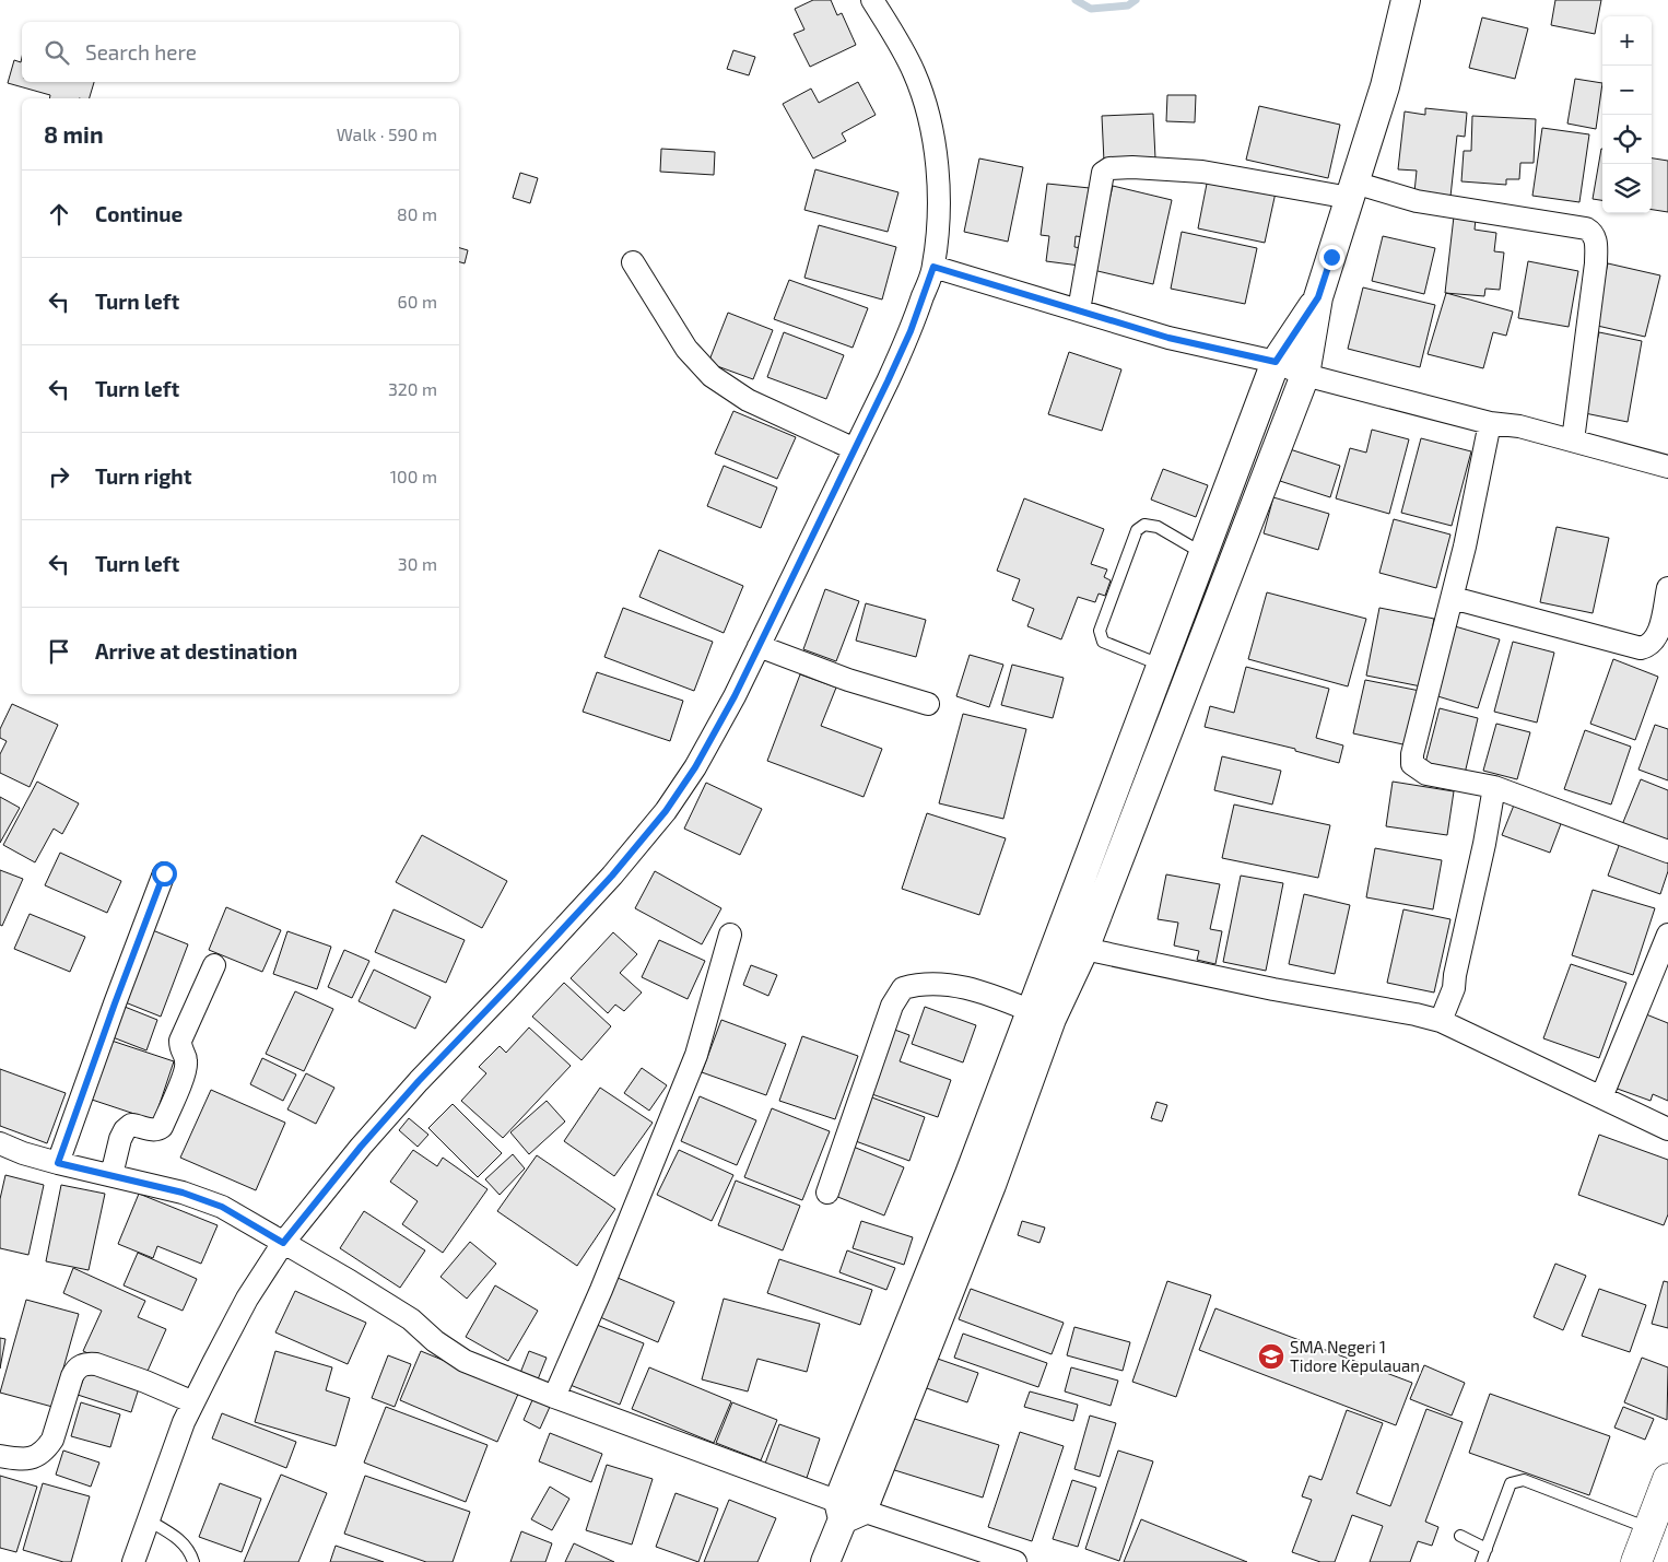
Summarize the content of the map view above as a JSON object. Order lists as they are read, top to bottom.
{
  "places": {
    "school or university": ["SMA Negeri 1 Tidore Kepulauan"]
  },
  "page": {
    "map_buttons": ["+", "−"],
    "search": "Search here",
    "heading": ["8 min", "Walk · 590 m"],
    "list": [
      ["Continue", "80 m"],
      ["Turn left", "60 m"],
      ["Turn left", "320 m"],
      ["Turn right", "100 m"],
      ["Turn left", "30 m"],
      "Arrive at destination"
    ]
  }
}
